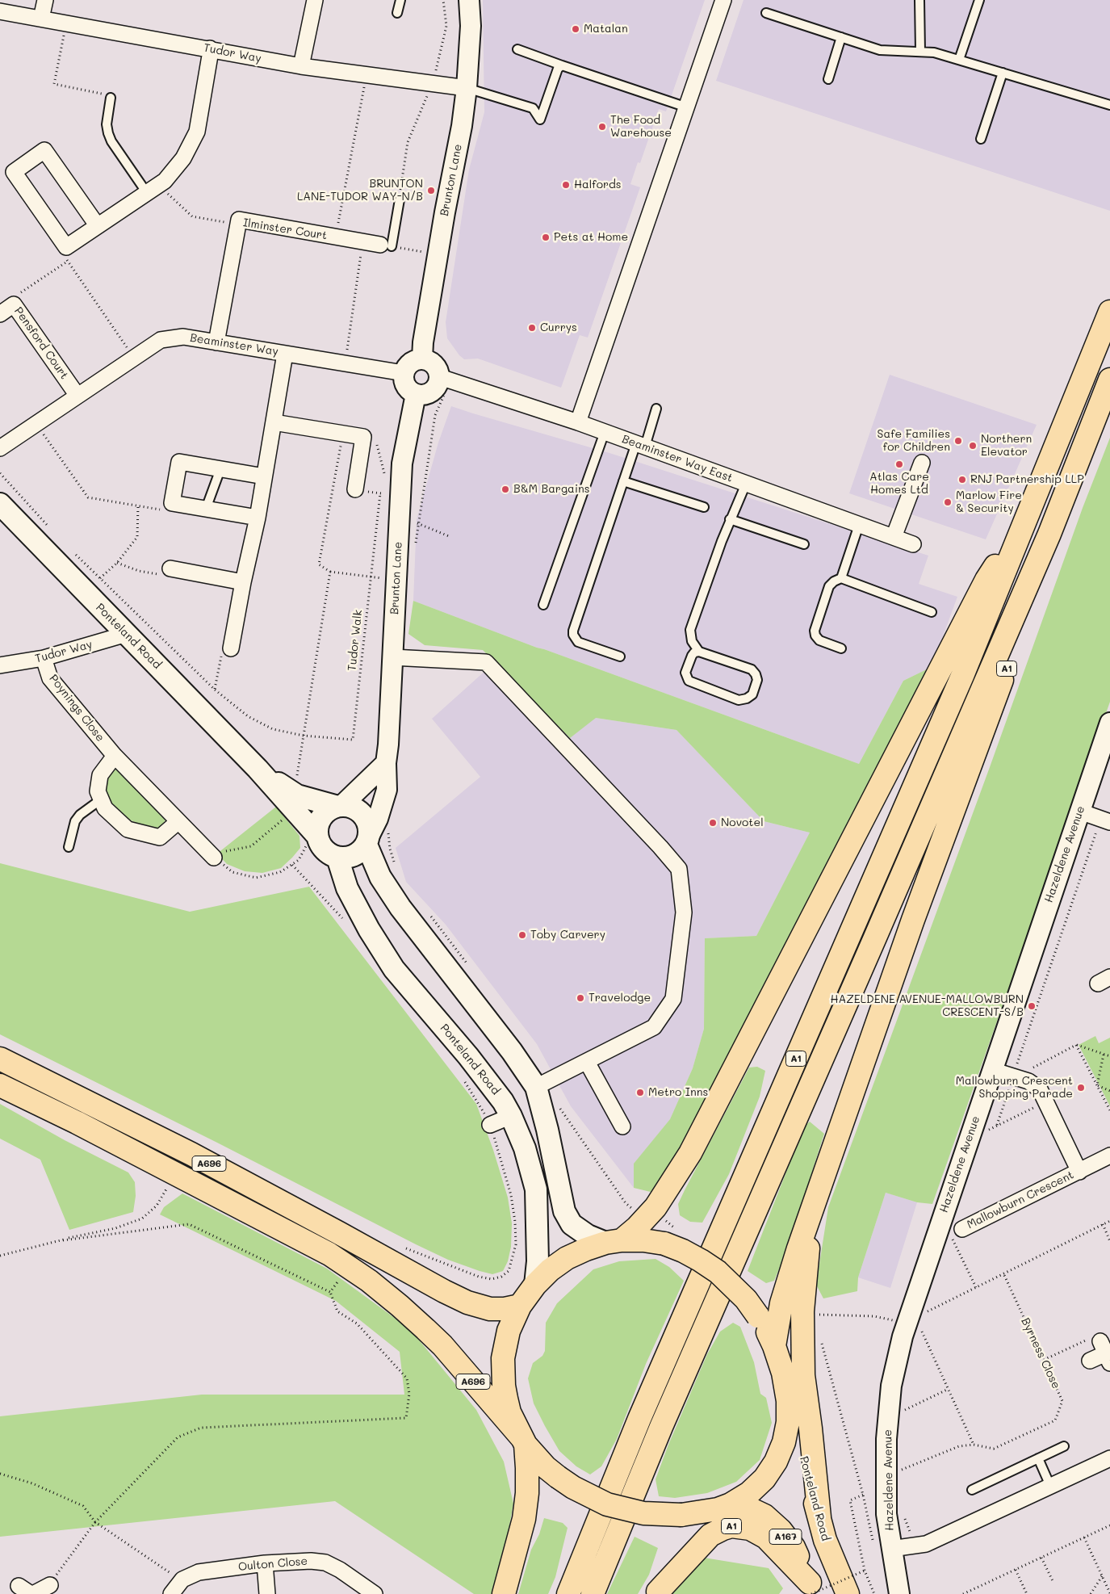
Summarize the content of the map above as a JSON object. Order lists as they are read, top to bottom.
{
  "streets": {
    "highway": [
      "Ponteland Road",
      "A1",
      "A696",
      "A167"
    ],
    "street": [
      "Tudor Way",
      "Brunton Lane",
      "Ilminster Court",
      "Pensford Court",
      "Beaminster Way",
      "Beaminster Way East",
      "Poynings Close",
      "Hazeldene Avenue",
      "Mallowburn Crescent",
      "Oulton Close"
    ],
    "path": ["Tudor Walk", "Byrness Close"]
  },
  "crossings": [
    ["Tudor Way", "Brunton Lane"],
    ["Tudor Way", "Ponteland Road"],
    ["Tudor Way", "Poynings Close"],
    ["Brunton Lane", "Beaminster Way"],
    ["Brunton Lane", "Beaminster Way East"],
    ["Brunton Lane", "Ponteland Road"],
    ["Ilminster Court", "Beaminster Way"],
    ["Pensford Court", "Beaminster Way"],
    ["Beaminster Way", "Beaminster Way East"],
    ["Ponteland Road", "A1"],
    ["A1", "A167"],
    ["Hazeldene Avenue", "Mallowburn Crescent"]
  ],
  "places": [
    "Matalan",
    "The Food Warehouse",
    "Halfords",
    "BRUNTON LANE-TUDOR WAY-N/B",
    "Pets at Home",
    "Currys",
    "Safe Families for Children",
    "Northern Elevator",
    "Atlas Care Homes Ltd",
    "RNJ Partnership LLP",
    "B&M Bargains",
    "Marlow Fire & Security",
    "Novotel",
    "Toby Carvery",
    "Travelodge",
    "HAZELDENE AVENUE-MALLOWBURN CRESCENT-S/B",
    "Mallowburn Crescent Shopping Parade",
    "Metro Inns"
  ]
}
